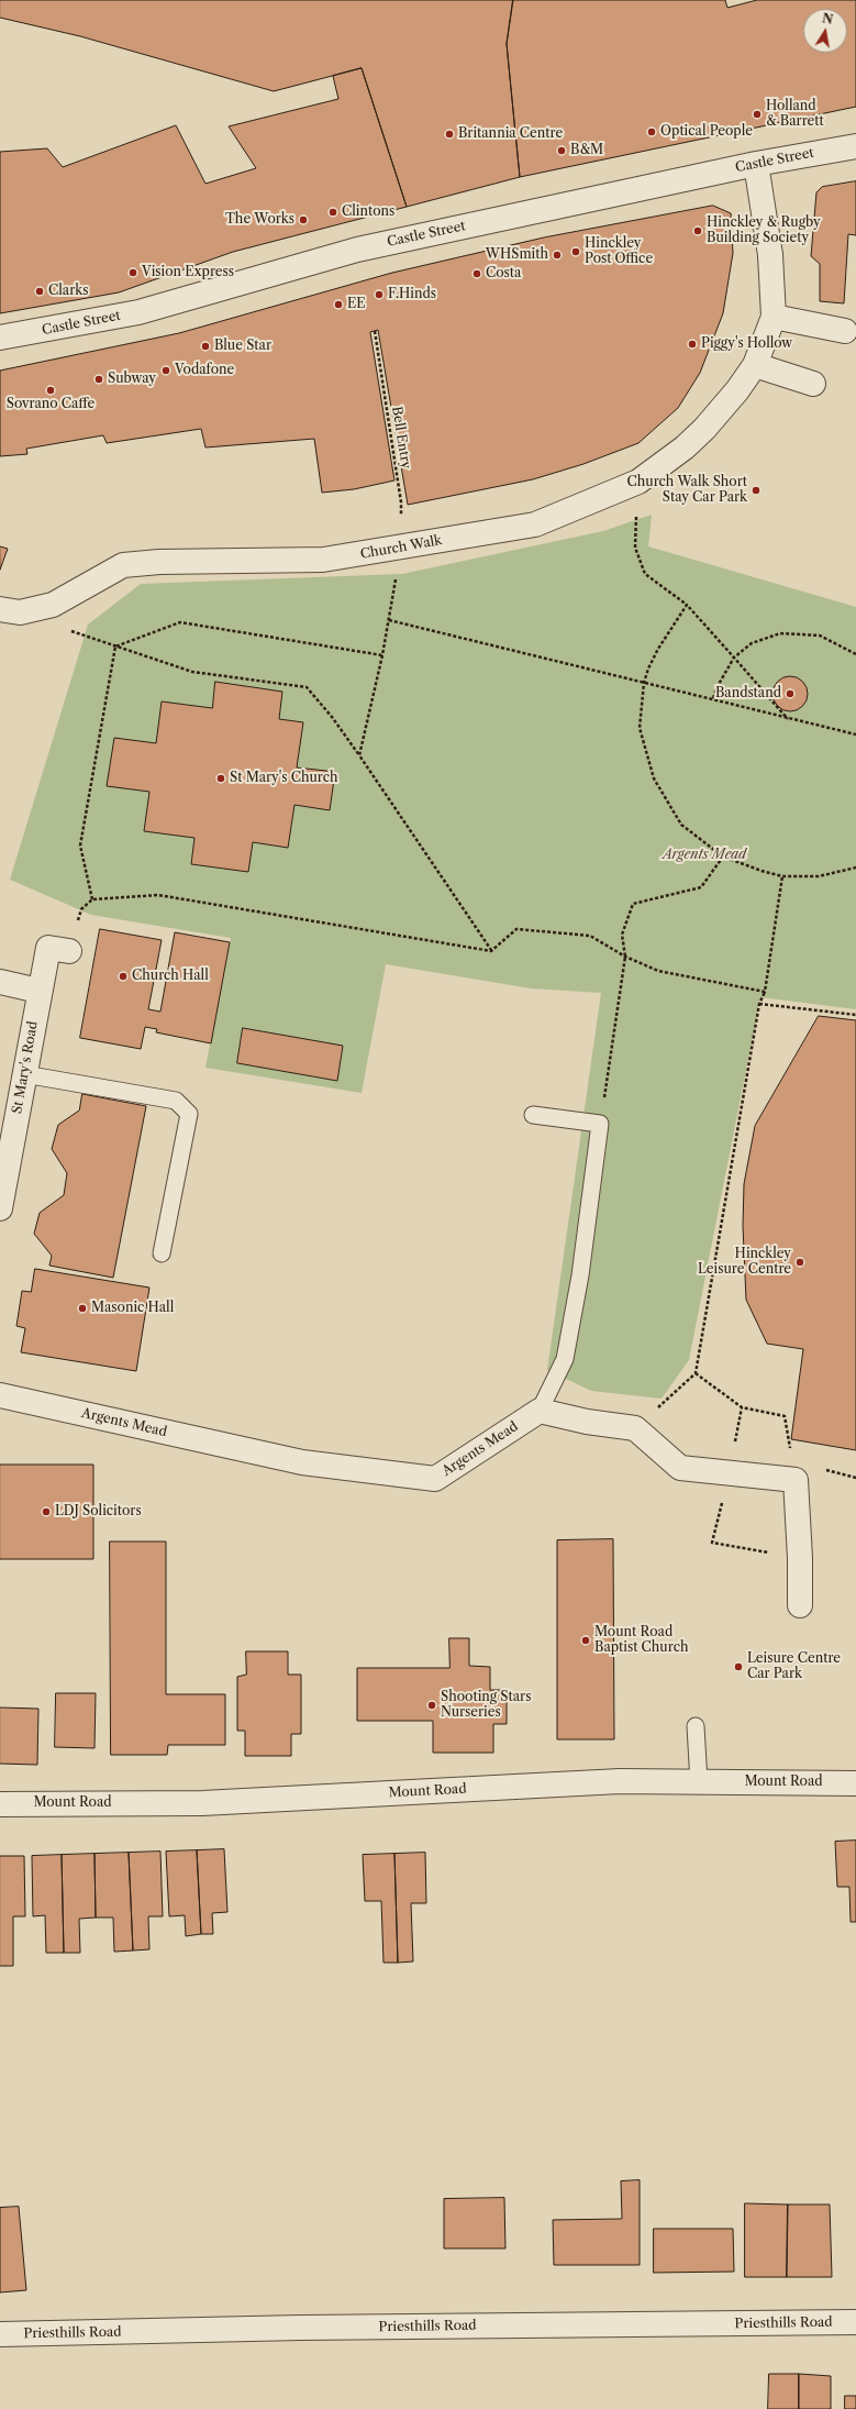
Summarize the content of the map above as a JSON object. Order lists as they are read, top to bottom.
{
  "streets": {
    "street": [
      "Castle Street",
      "Church Walk",
      "St Mary's Road",
      "Argents Mead",
      "Mount Road",
      "Priesthills Road"
    ],
    "path": ["Bell Entry"]
  },
  "crossings": [
    ["Castle Street", "Church Walk"],
    ["Bell Entry", "Church Walk"]
  ],
  "parks": ["Argents Mead"],
  "places": [
    "Holland & Barrett",
    "Optical People",
    "Britannia Centre",
    "B&M",
    "Clintons",
    "The Works",
    "Hinckley & Rugby Building Society",
    "Hinckley Post Office",
    "WHSmith",
    "Vision Express",
    "Costa",
    "Clarks",
    "F.Hinds",
    "EE",
    "Piggy's Hollow",
    "Blue Star",
    "Vodafone",
    "Subway",
    "Sovrano Caffe",
    "Church Walk Short Stay Car Park",
    "Bandstand",
    "St Mary's Church",
    "Church Hall",
    "Hinckley Leisure Centre",
    "Masonic Hall",
    "LDJ Solicitors",
    "Mount Road Baptist Church",
    "Leisure Centre Car Park",
    "Shooting Stars Nurseries"
  ],
  "north": "top"
}
